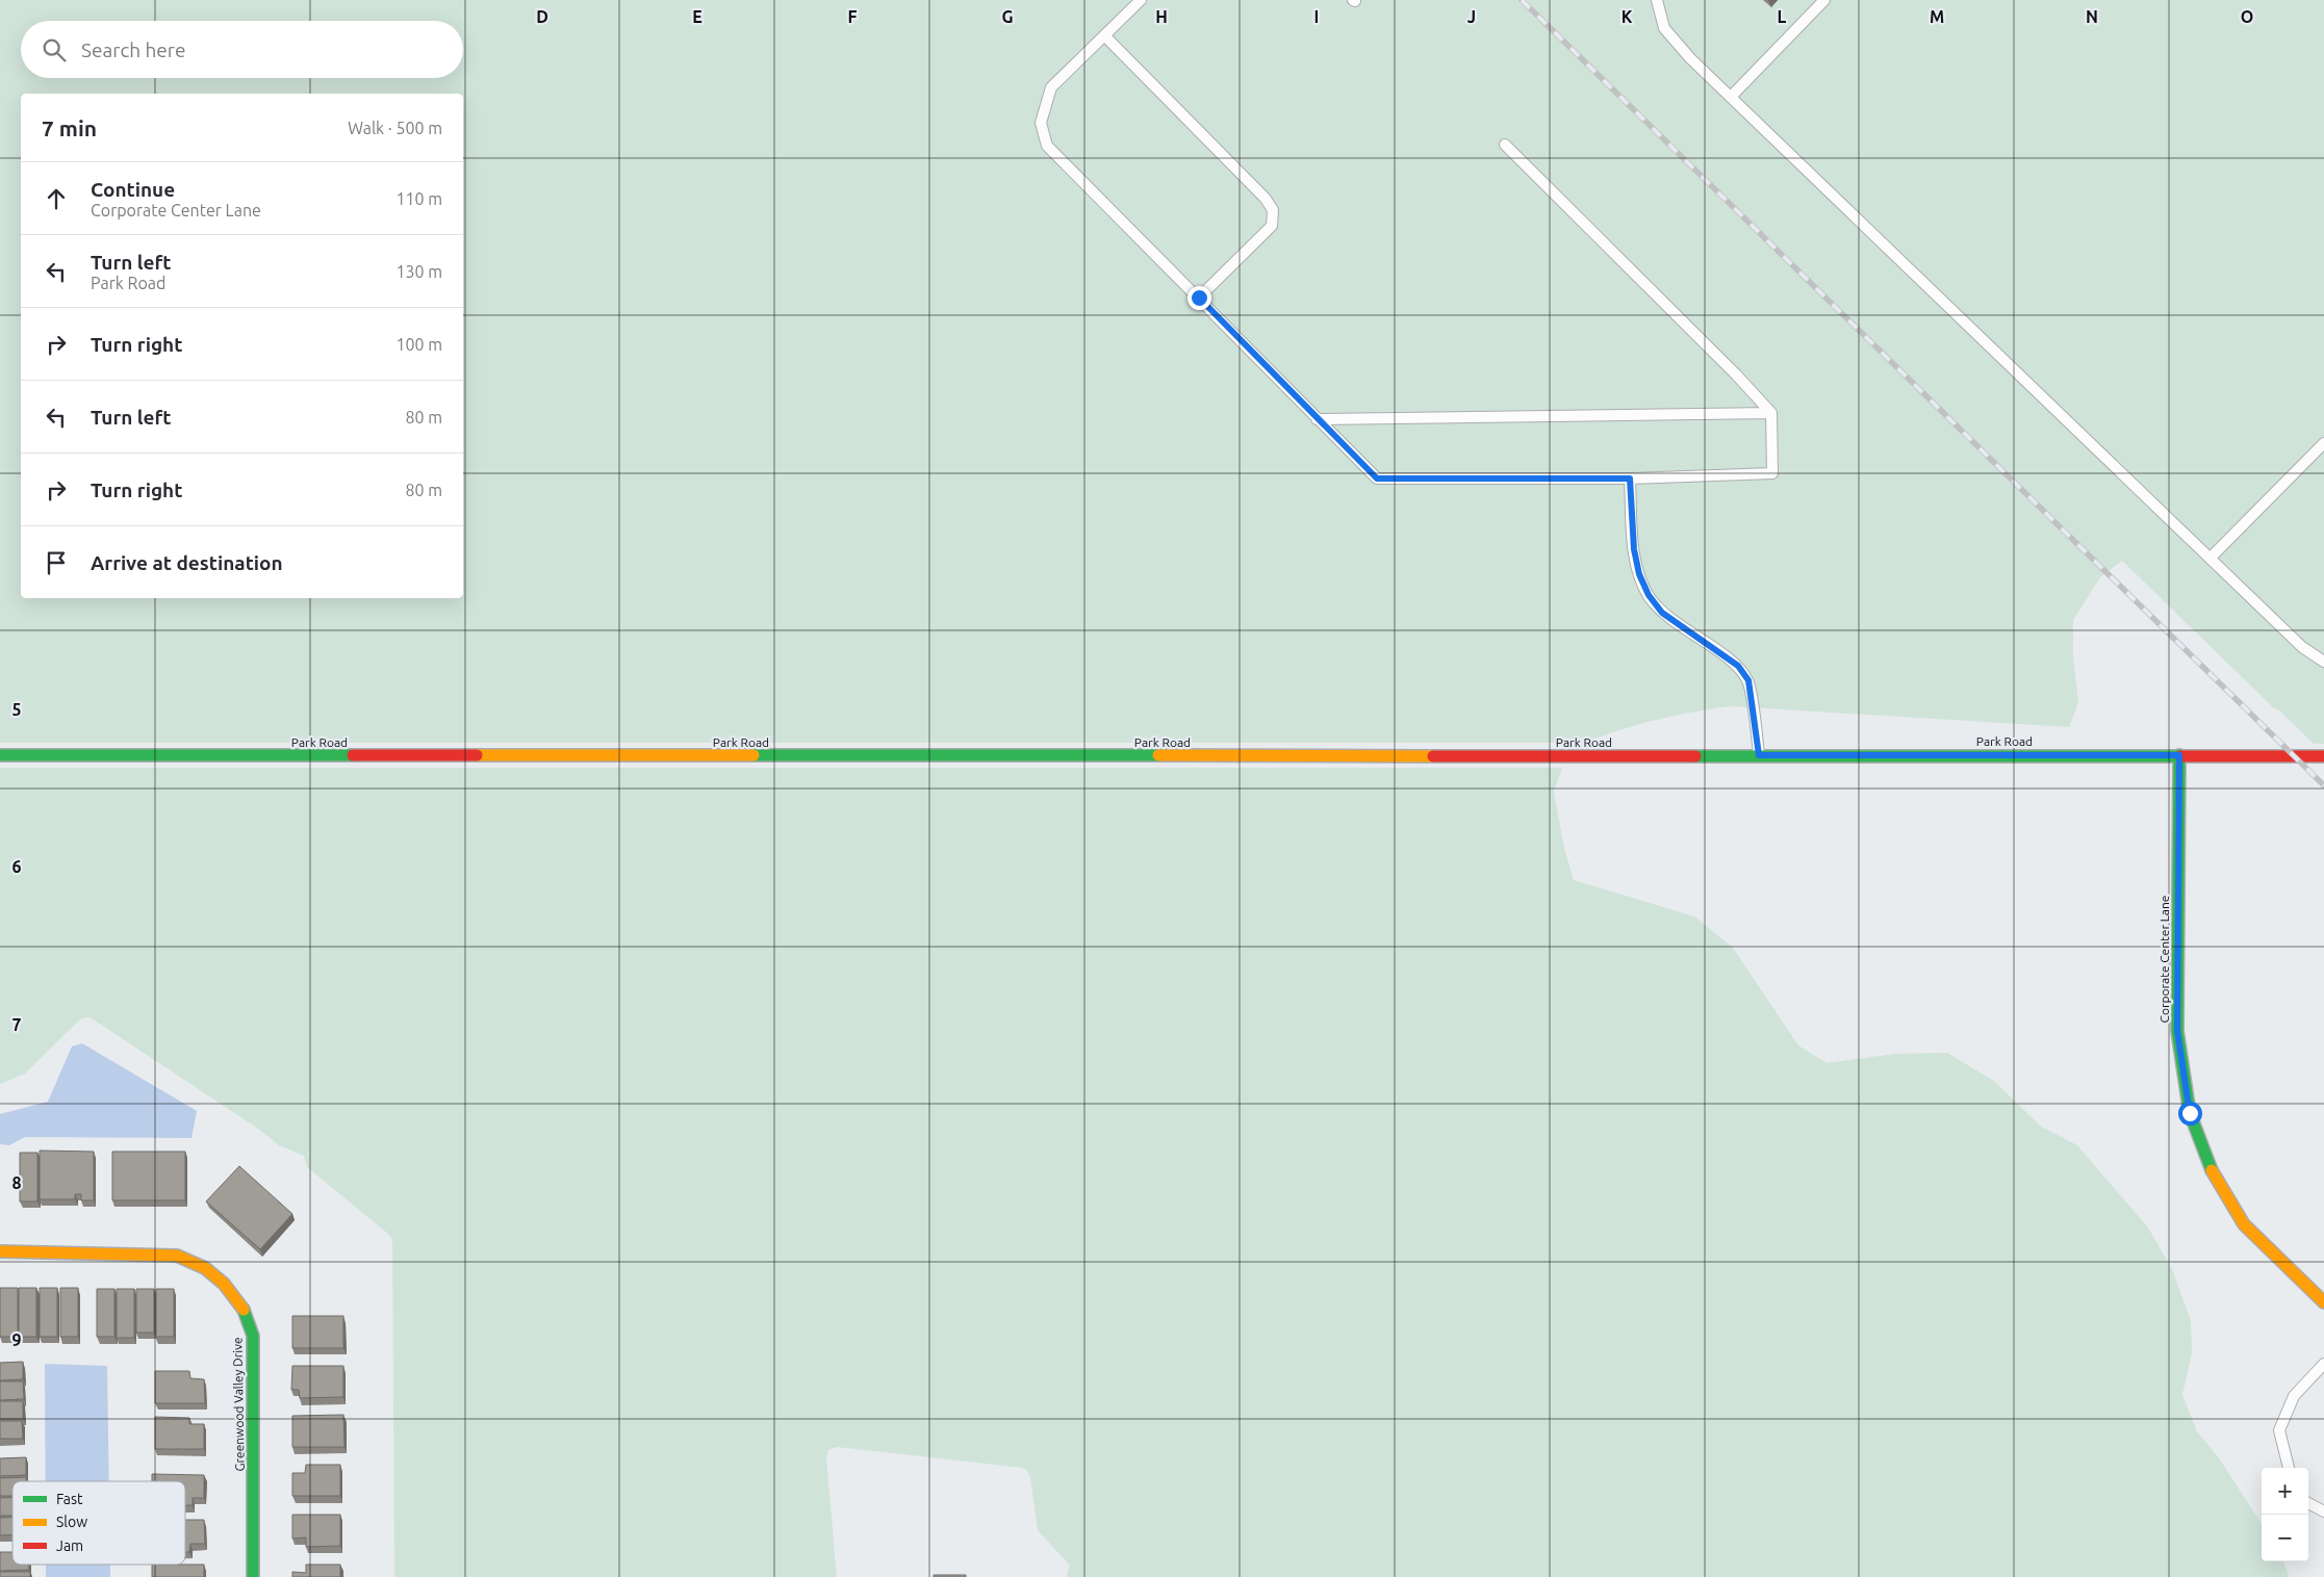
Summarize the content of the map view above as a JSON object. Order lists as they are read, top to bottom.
{
  "streets": {
    "street": ["Park Road", "Corporate Center Lane", "Greenwood Valley Drive"]
  },
  "crossings": [
    ["Park Road", "Corporate Center Lane"]
  ],
  "legend": ["Fast", "Slow", "Jam"],
  "page": {
    "search": "Search here",
    "heading": ["7 min", "Walk · 500 m"],
    "list": [
      ["Continue", "Corporate Center Lane", "110 m"],
      ["Turn left", "Park Road", "130 m"],
      ["Turn right", "100 m"],
      ["Turn left", "80 m"],
      ["Turn right", "80 m"],
      "Arrive at destination"
    ],
    "map_buttons": ["+", "−"]
  },
  "grid": {
    "columns": [
      "D",
      "E",
      "F",
      "G",
      "H",
      "I",
      "J",
      "K",
      "L",
      "M",
      "N",
      "O"
    ],
    "rows": [
      "5",
      "6",
      "7",
      "8",
      "9"
    ]
  }
}
